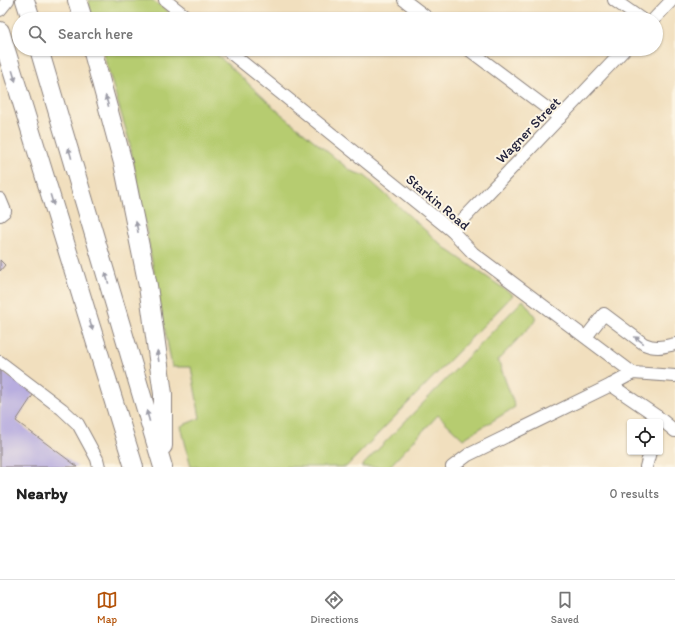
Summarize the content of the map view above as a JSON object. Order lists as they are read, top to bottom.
{
  "streets": {
    "street": ["Wagner Street", "Starkin Road"]
  },
  "crossings": [
    ["Wagner Street", "Starkin Road"]
  ],
  "page": {
    "search": "Search here",
    "heading": ["Nearby", "0 results"],
    "nav": ["Map", "Directions", "Saved"]
  }
}
